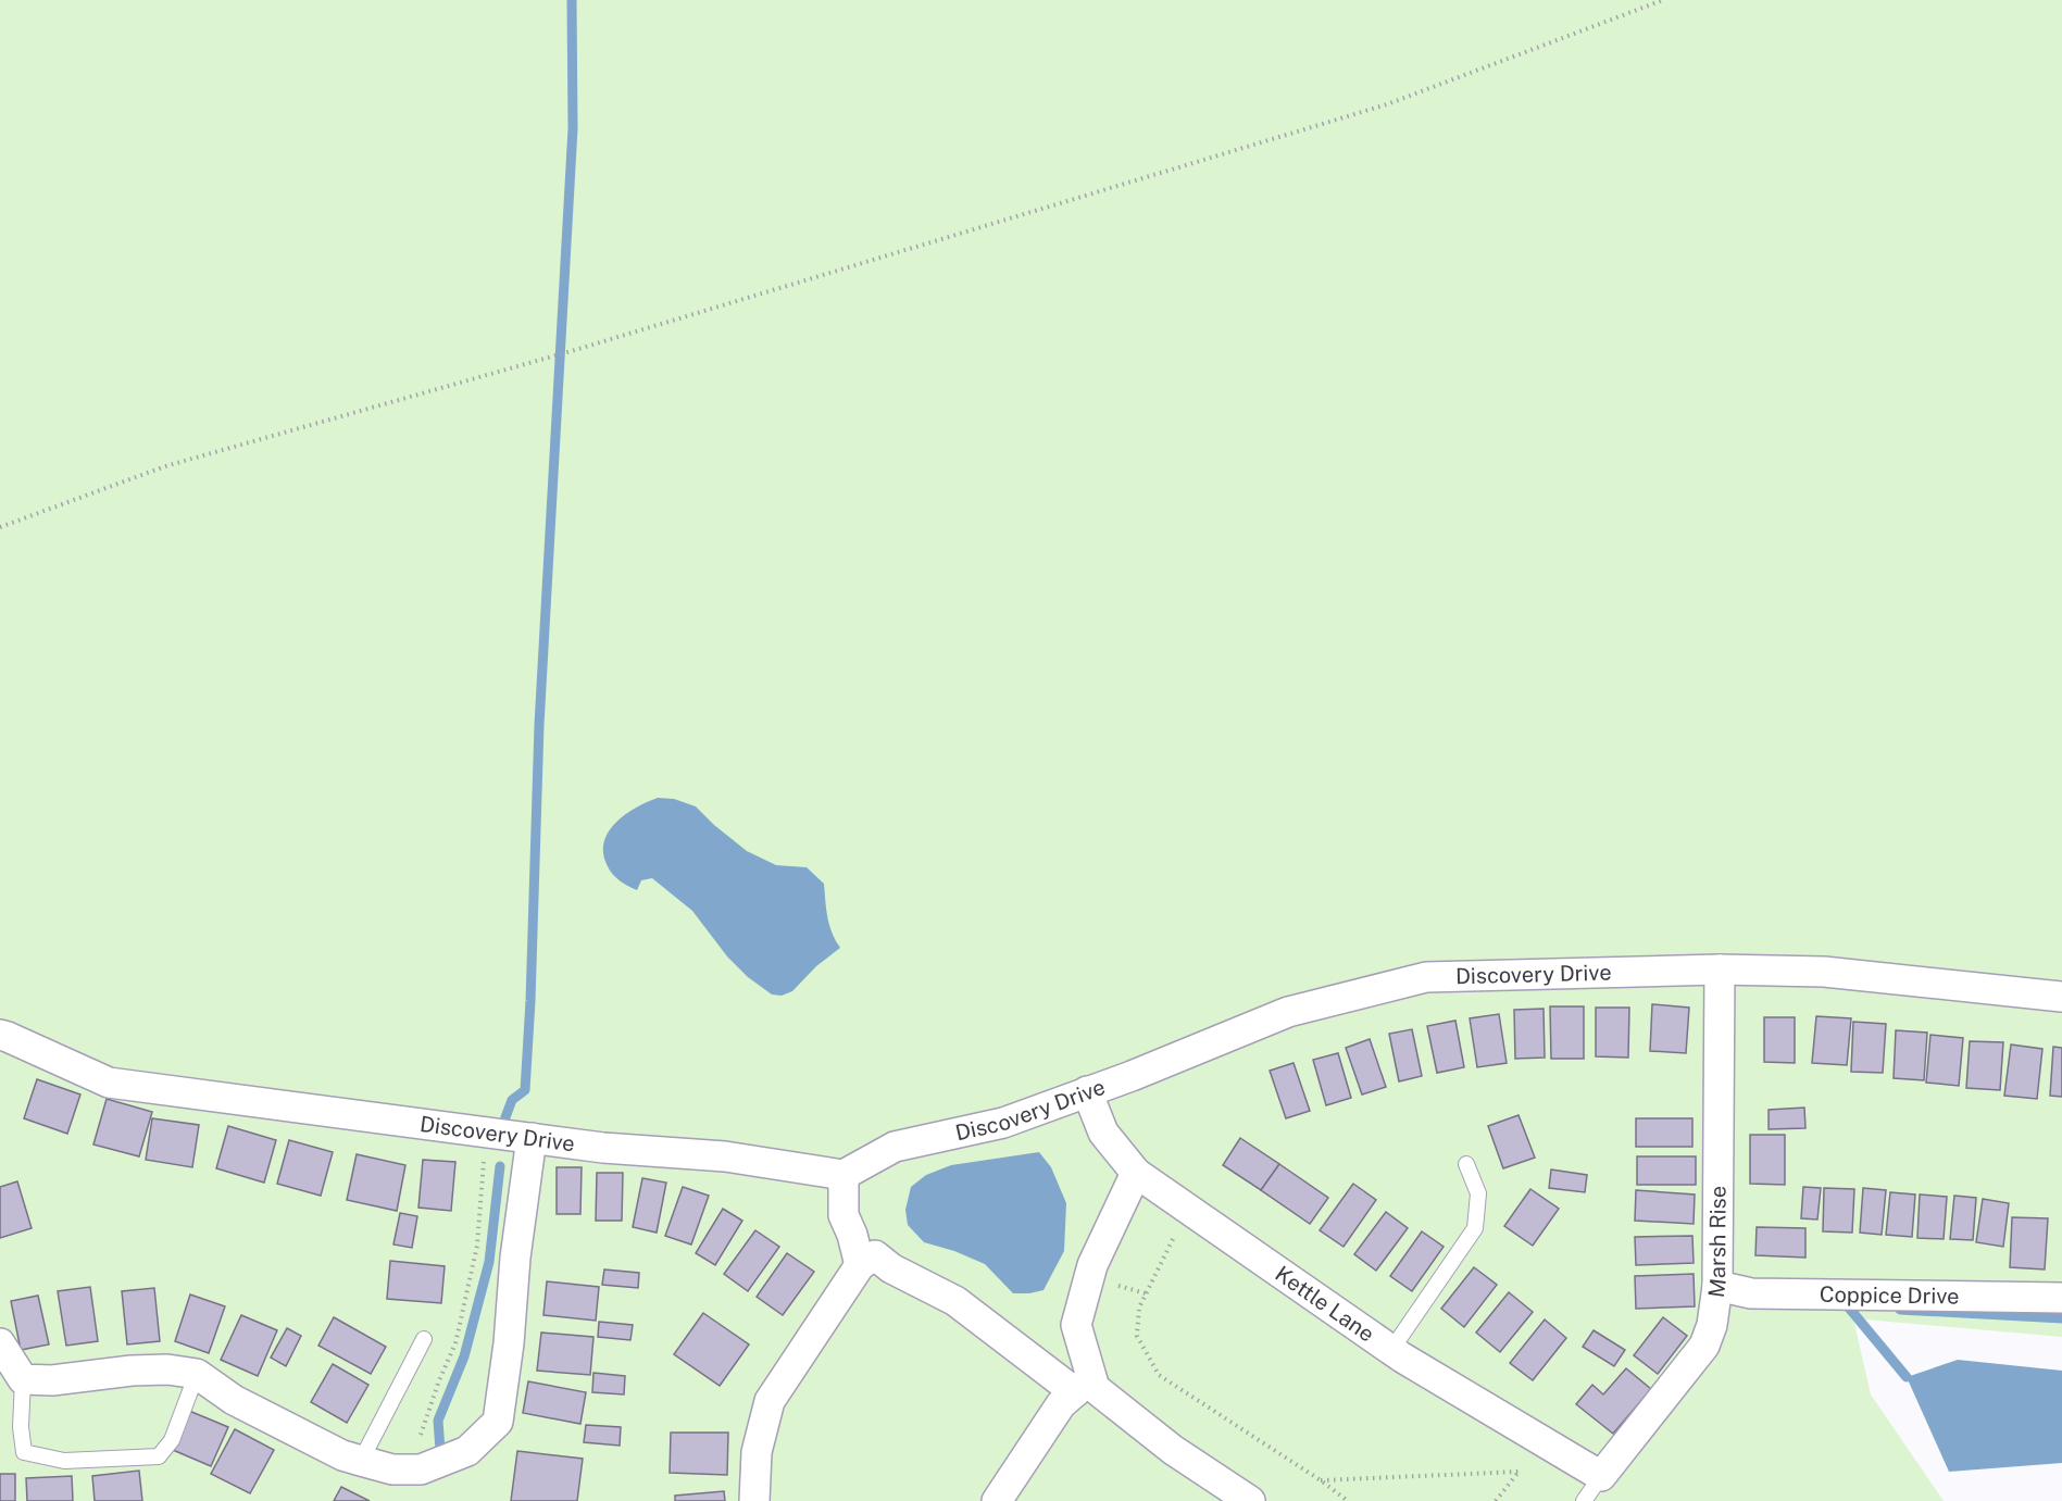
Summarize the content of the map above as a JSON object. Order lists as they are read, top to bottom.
{
  "streets": {
    "street": [
      "Discovery Drive",
      "Marsh Rise",
      "Coppice Drive",
      "Kettle Lane"
    ]
  },
  "crossings": [
    ["Discovery Drive", "Marsh Rise"],
    ["Discovery Drive", "Kettle Lane"],
    ["Marsh Rise", "Coppice Drive"],
    ["Marsh Rise", "Kettle Lane"]
  ]
}
